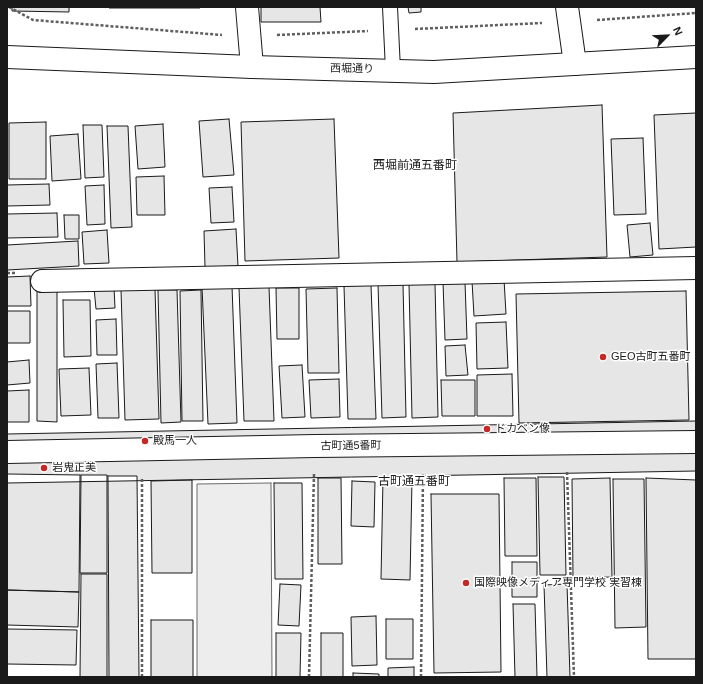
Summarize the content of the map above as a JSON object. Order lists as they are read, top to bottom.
{
  "streets": {
    "street": ["西堀通り", "古町通5番町"]
  },
  "districts": ["西堀前通五番町", "古町通五番町"],
  "places": [
    "GEO古町五番町",
    "ドカベン像",
    "殿馬一人",
    "岩鬼正美",
    "国際映像メディア専門学校 実習棟"
  ],
  "north": "top right"
}
